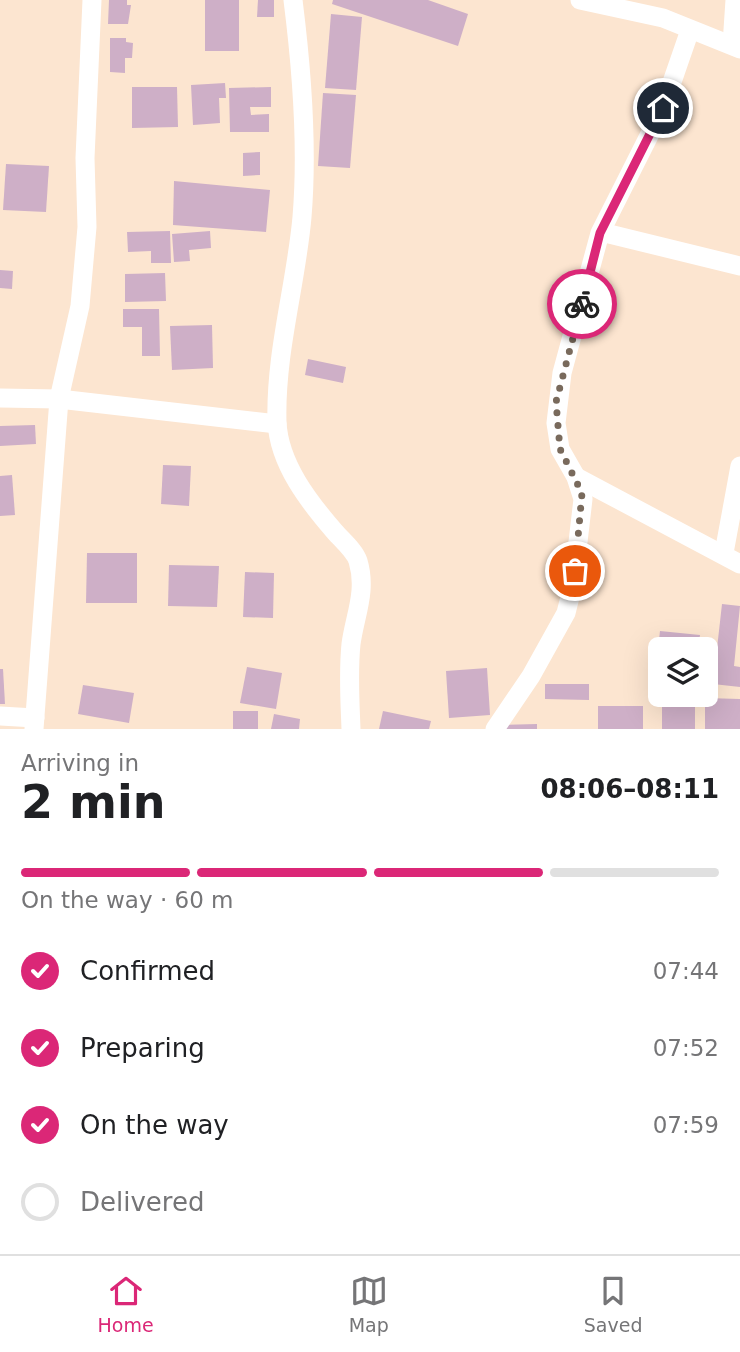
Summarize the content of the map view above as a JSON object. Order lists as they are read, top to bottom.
{
  "page": {
    "heading": ["2 min", "Arriving in", "08:06–08:11"],
    "bar": "On the way · 60 m",
    "list": [
      ["Confirmed", "07:44"],
      ["Preparing", "07:52"],
      ["On the way", "07:59"],
      "Delivered"
    ],
    "tabs": ["Home", "Map", "Saved"]
  }
}
